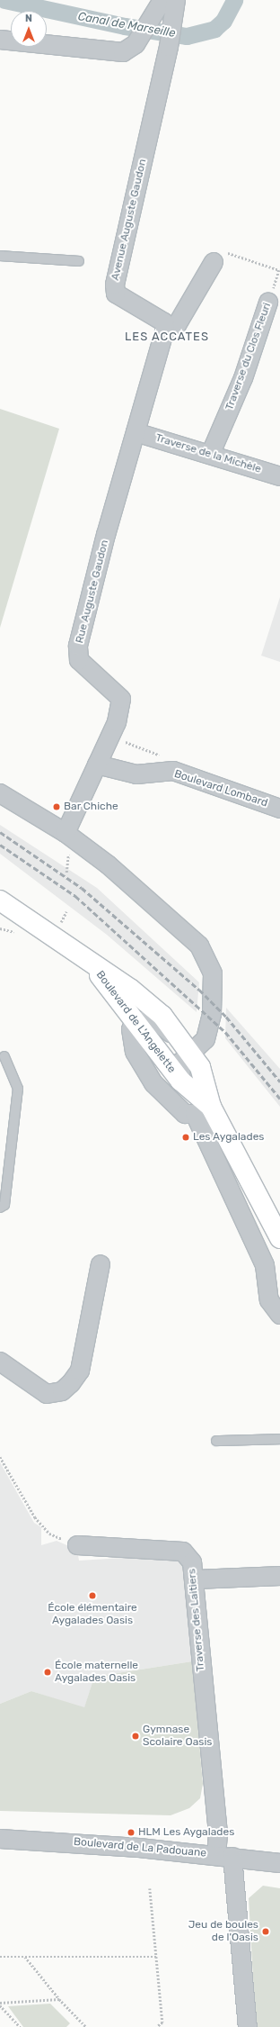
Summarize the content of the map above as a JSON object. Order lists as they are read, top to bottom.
{
  "streets": {
    "main road": ["Boulevard de L'Angelette"],
    "street": [
      "Avenue Auguste Gaudon",
      "Traverse du Clos Fleuri",
      "Traverse de la Michèle",
      "Rue Auguste Gaudon",
      "Boulevard Lombard",
      "Traverse des Laitiers",
      "Boulevard de La Padouane"
    ]
  },
  "crossings": [
    ["Traverse du Clos Fleuri", "Traverse de la Michèle"],
    ["Traverse de la Michèle", "Rue Auguste Gaudon"],
    ["Rue Auguste Gaudon", "Boulevard Lombard"],
    ["Traverse des Laitiers", "Boulevard de La Padouane"]
  ],
  "districts": ["LES ACCATES"],
  "water": ["Canal de Marseille"],
  "places": [
    "Bar Chiche",
    "Les Aygalades",
    "École élémentaire Aygalades Oasis",
    "École maternelle Aygalades Oasis",
    "Gymnase Scolaire Oasis",
    "HLM Les Aygalades",
    "Jeu de boules de l'Oasis"
  ],
  "north": "top"
}
